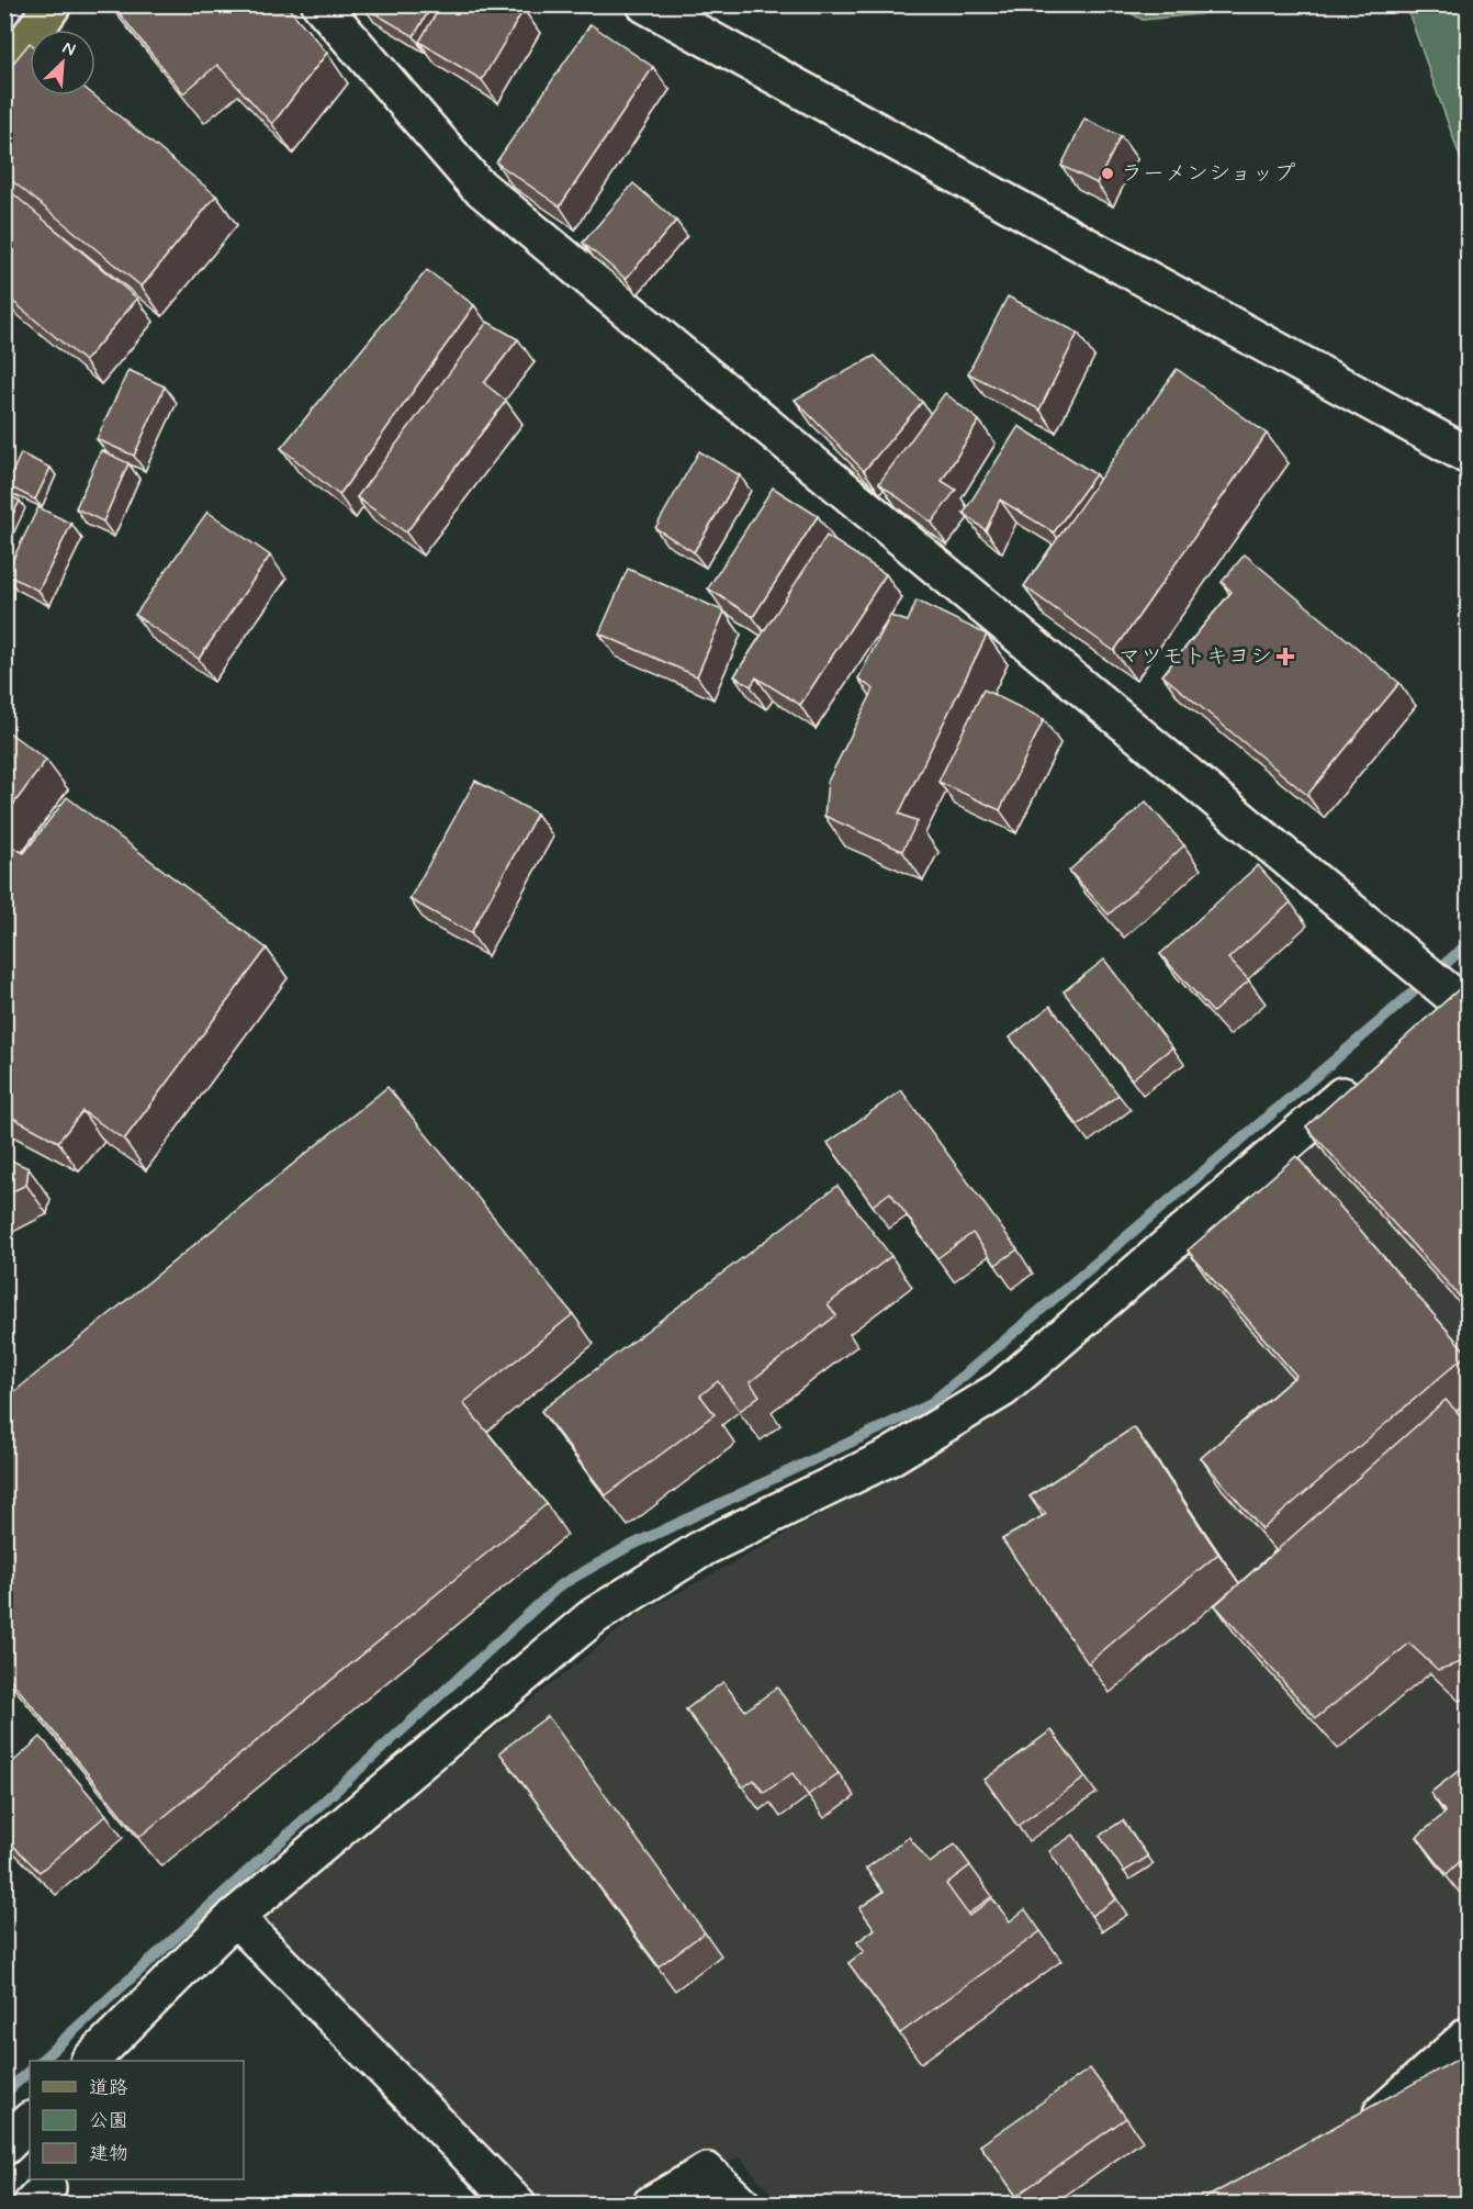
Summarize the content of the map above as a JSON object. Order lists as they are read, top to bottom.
{
  "places": {
    "other": ["ラーメンショップ"],
    "health": ["マツモトキヨシ"]
  },
  "legend": ["道路", "公園", "建物"],
  "north": "top right"
}
